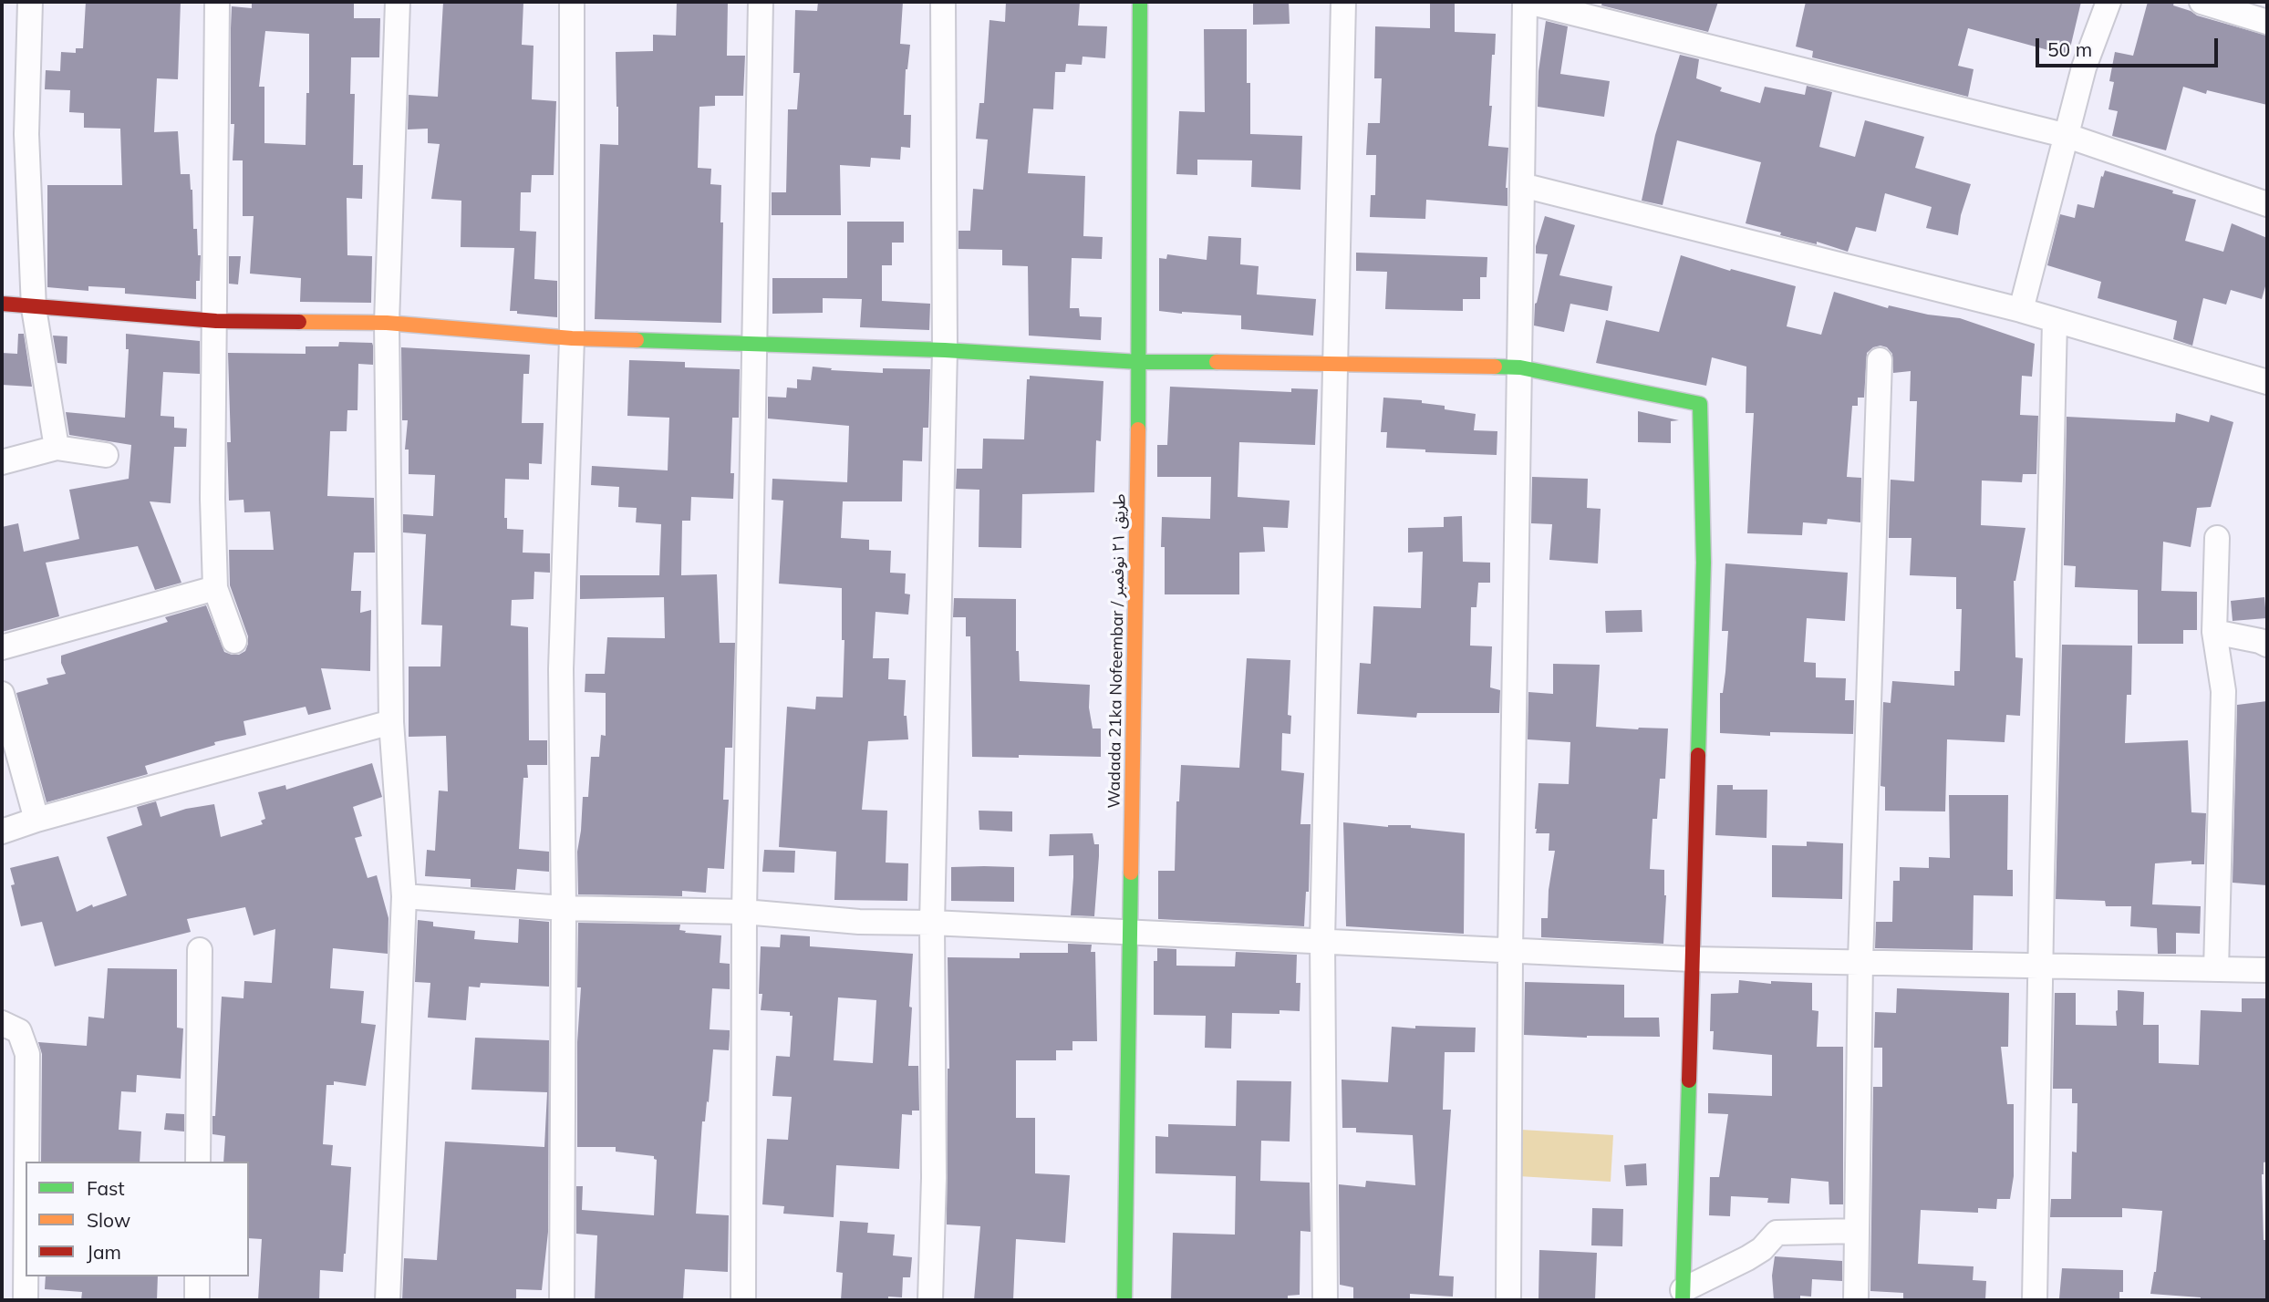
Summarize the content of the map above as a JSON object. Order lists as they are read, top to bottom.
{
  "streets": {
    "street": ["Wadada 21ka Nofeembar / طريق ٢١ نوفمبر"]
  },
  "legend": ["Fast", "Slow", "Jam"],
  "scale_bar": "50 m"
}
